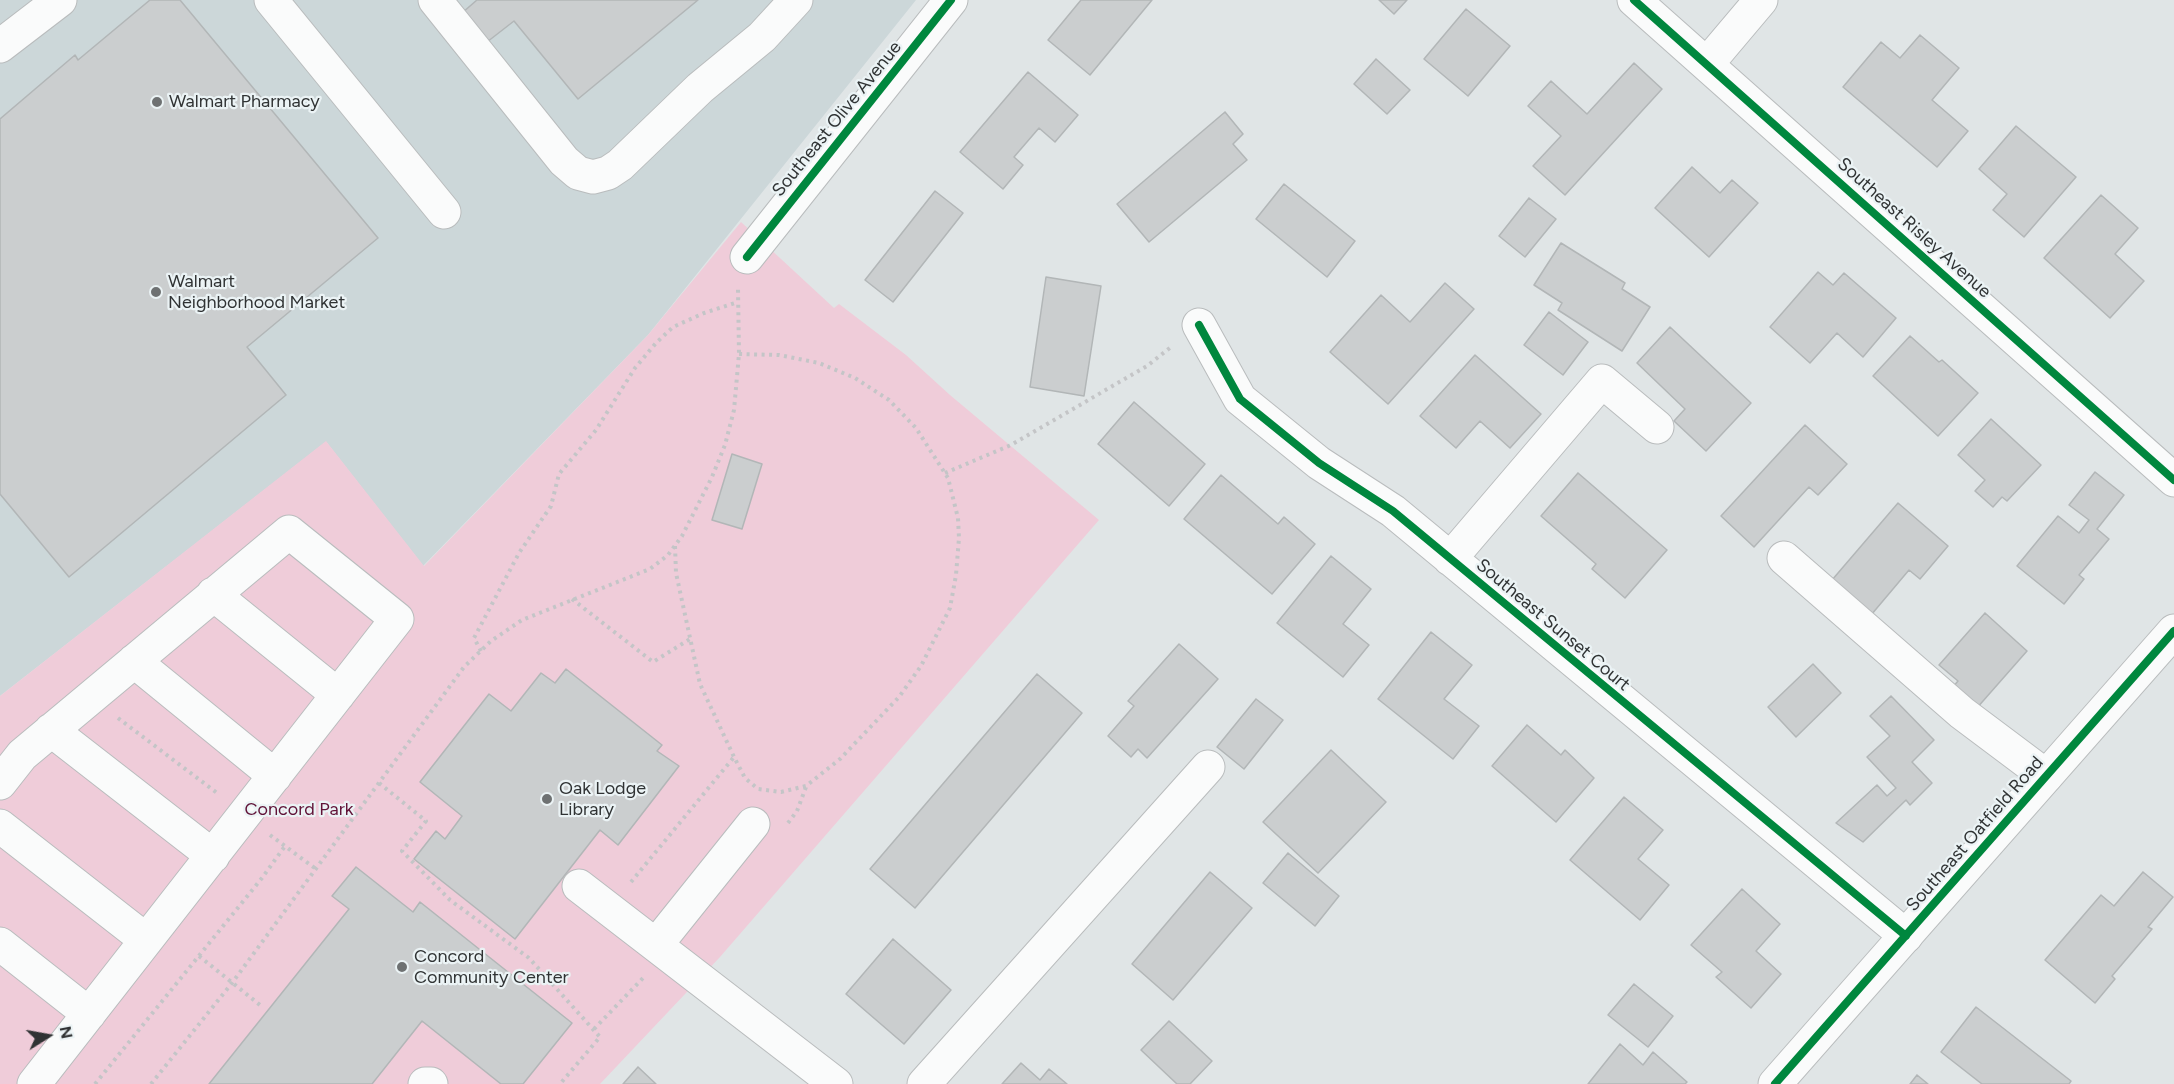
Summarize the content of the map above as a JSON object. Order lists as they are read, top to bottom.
{
  "streets": {
    "street": [
      "Southeast Olive Avenue",
      "Southeast Risley Avenue",
      "Southeast Sunset Court",
      "Southeast Oatfield Road"
    ]
  },
  "crossings": [
    ["Southeast Sunset Court", "Southeast Oatfield Road"]
  ],
  "parks": ["Concord Park"],
  "places": [
    "Walmart Pharmacy",
    "Walmart Neighborhood Market",
    "Oak Lodge Library",
    "Concord Community Center"
  ],
  "north": "right"
}
